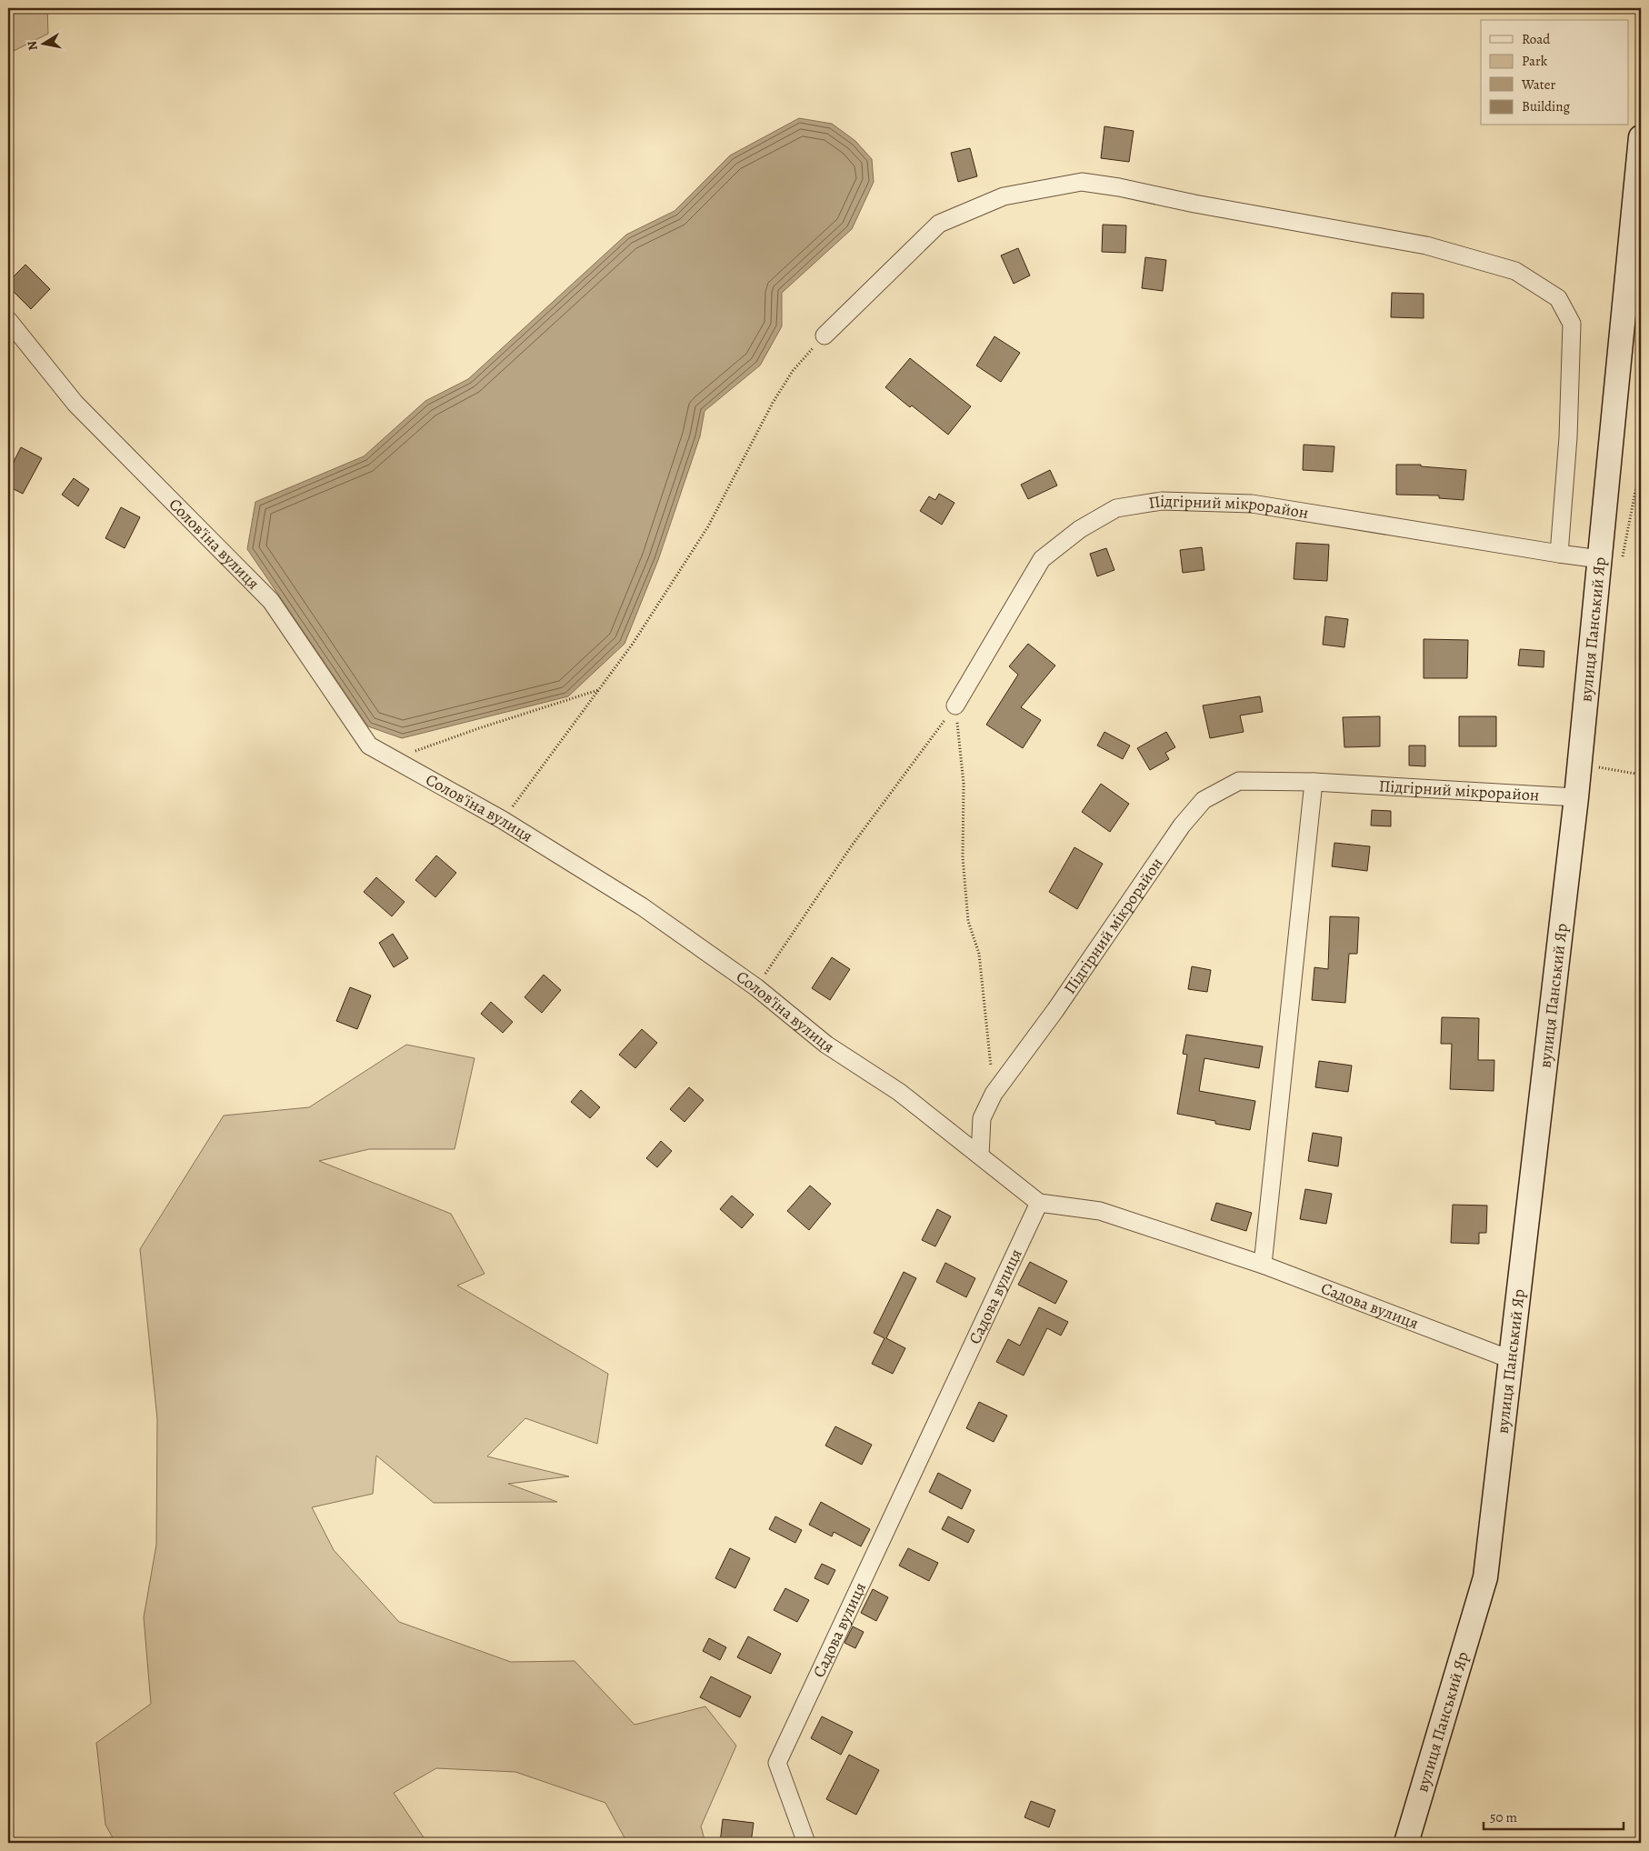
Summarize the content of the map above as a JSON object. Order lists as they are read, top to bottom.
{
  "streets": {
    "street": [
      "Підгірний мікрорайон",
      "Солов'їна вулиця",
      "вулиця Панський Яр",
      "Садова вулиця"
    ]
  },
  "crossings": [
    ["Підгірний мікрорайон", "Солов'їна вулиця"],
    ["Підгірний мікрорайон", "вулиця Панський Яр"],
    ["Солов'їна вулиця", "Садова вулиця"],
    ["вулиця Панський Яр", "Садова вулиця"]
  ],
  "legend": [
    "Road",
    "Park",
    "Water",
    "Building"
  ],
  "scale_bar": "50 m",
  "north": "left"
}
